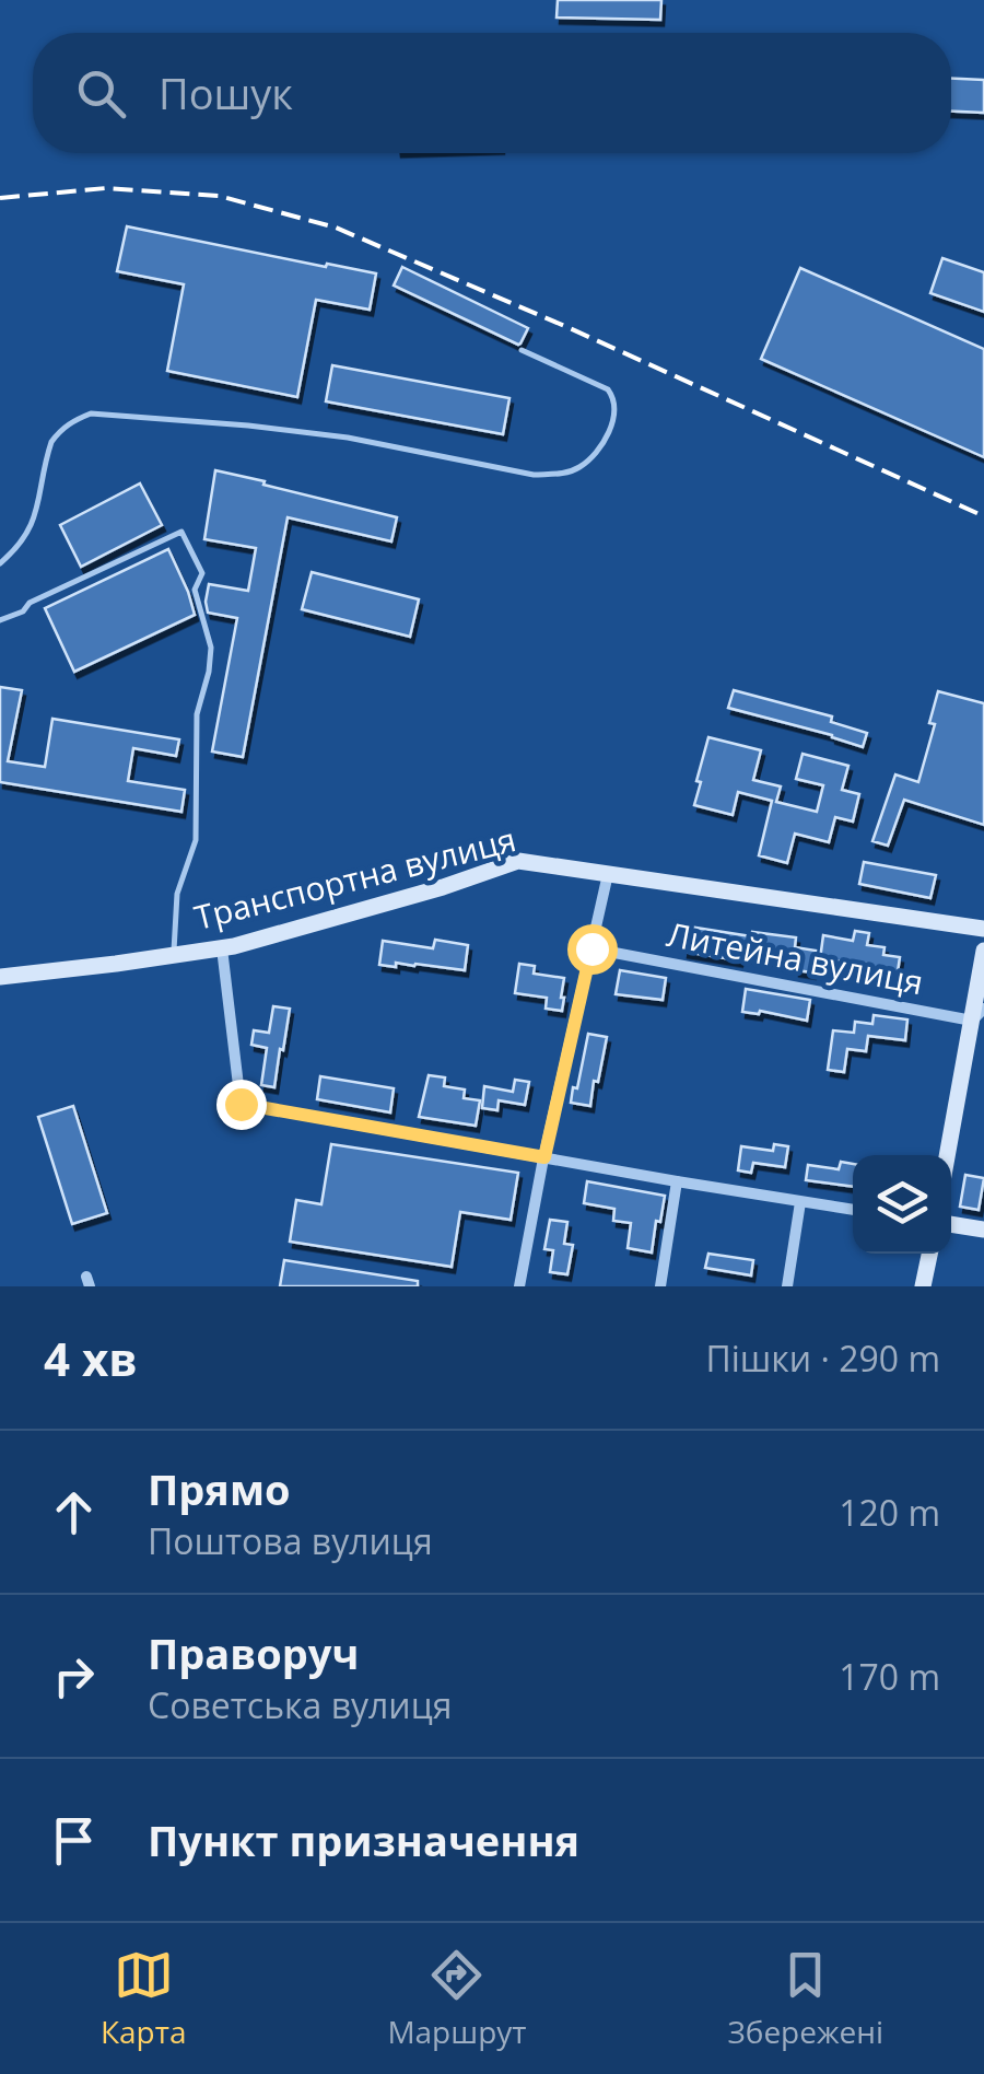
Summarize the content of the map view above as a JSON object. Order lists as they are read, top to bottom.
{
  "streets": {
    "street": ["Транспортна вулиця", "Литейна вулиця"]
  },
  "page": {
    "search": "Пошук",
    "heading": ["4 хв", "Пішки · 290 m"],
    "list": [
      ["Прямо", "Поштова вулиця", "120 m"],
      ["Праворуч", "Советська вулиця", "170 m"],
      "Пункт призначення"
    ],
    "nav": ["Карта", "Маршрут", "Збережені"]
  }
}
